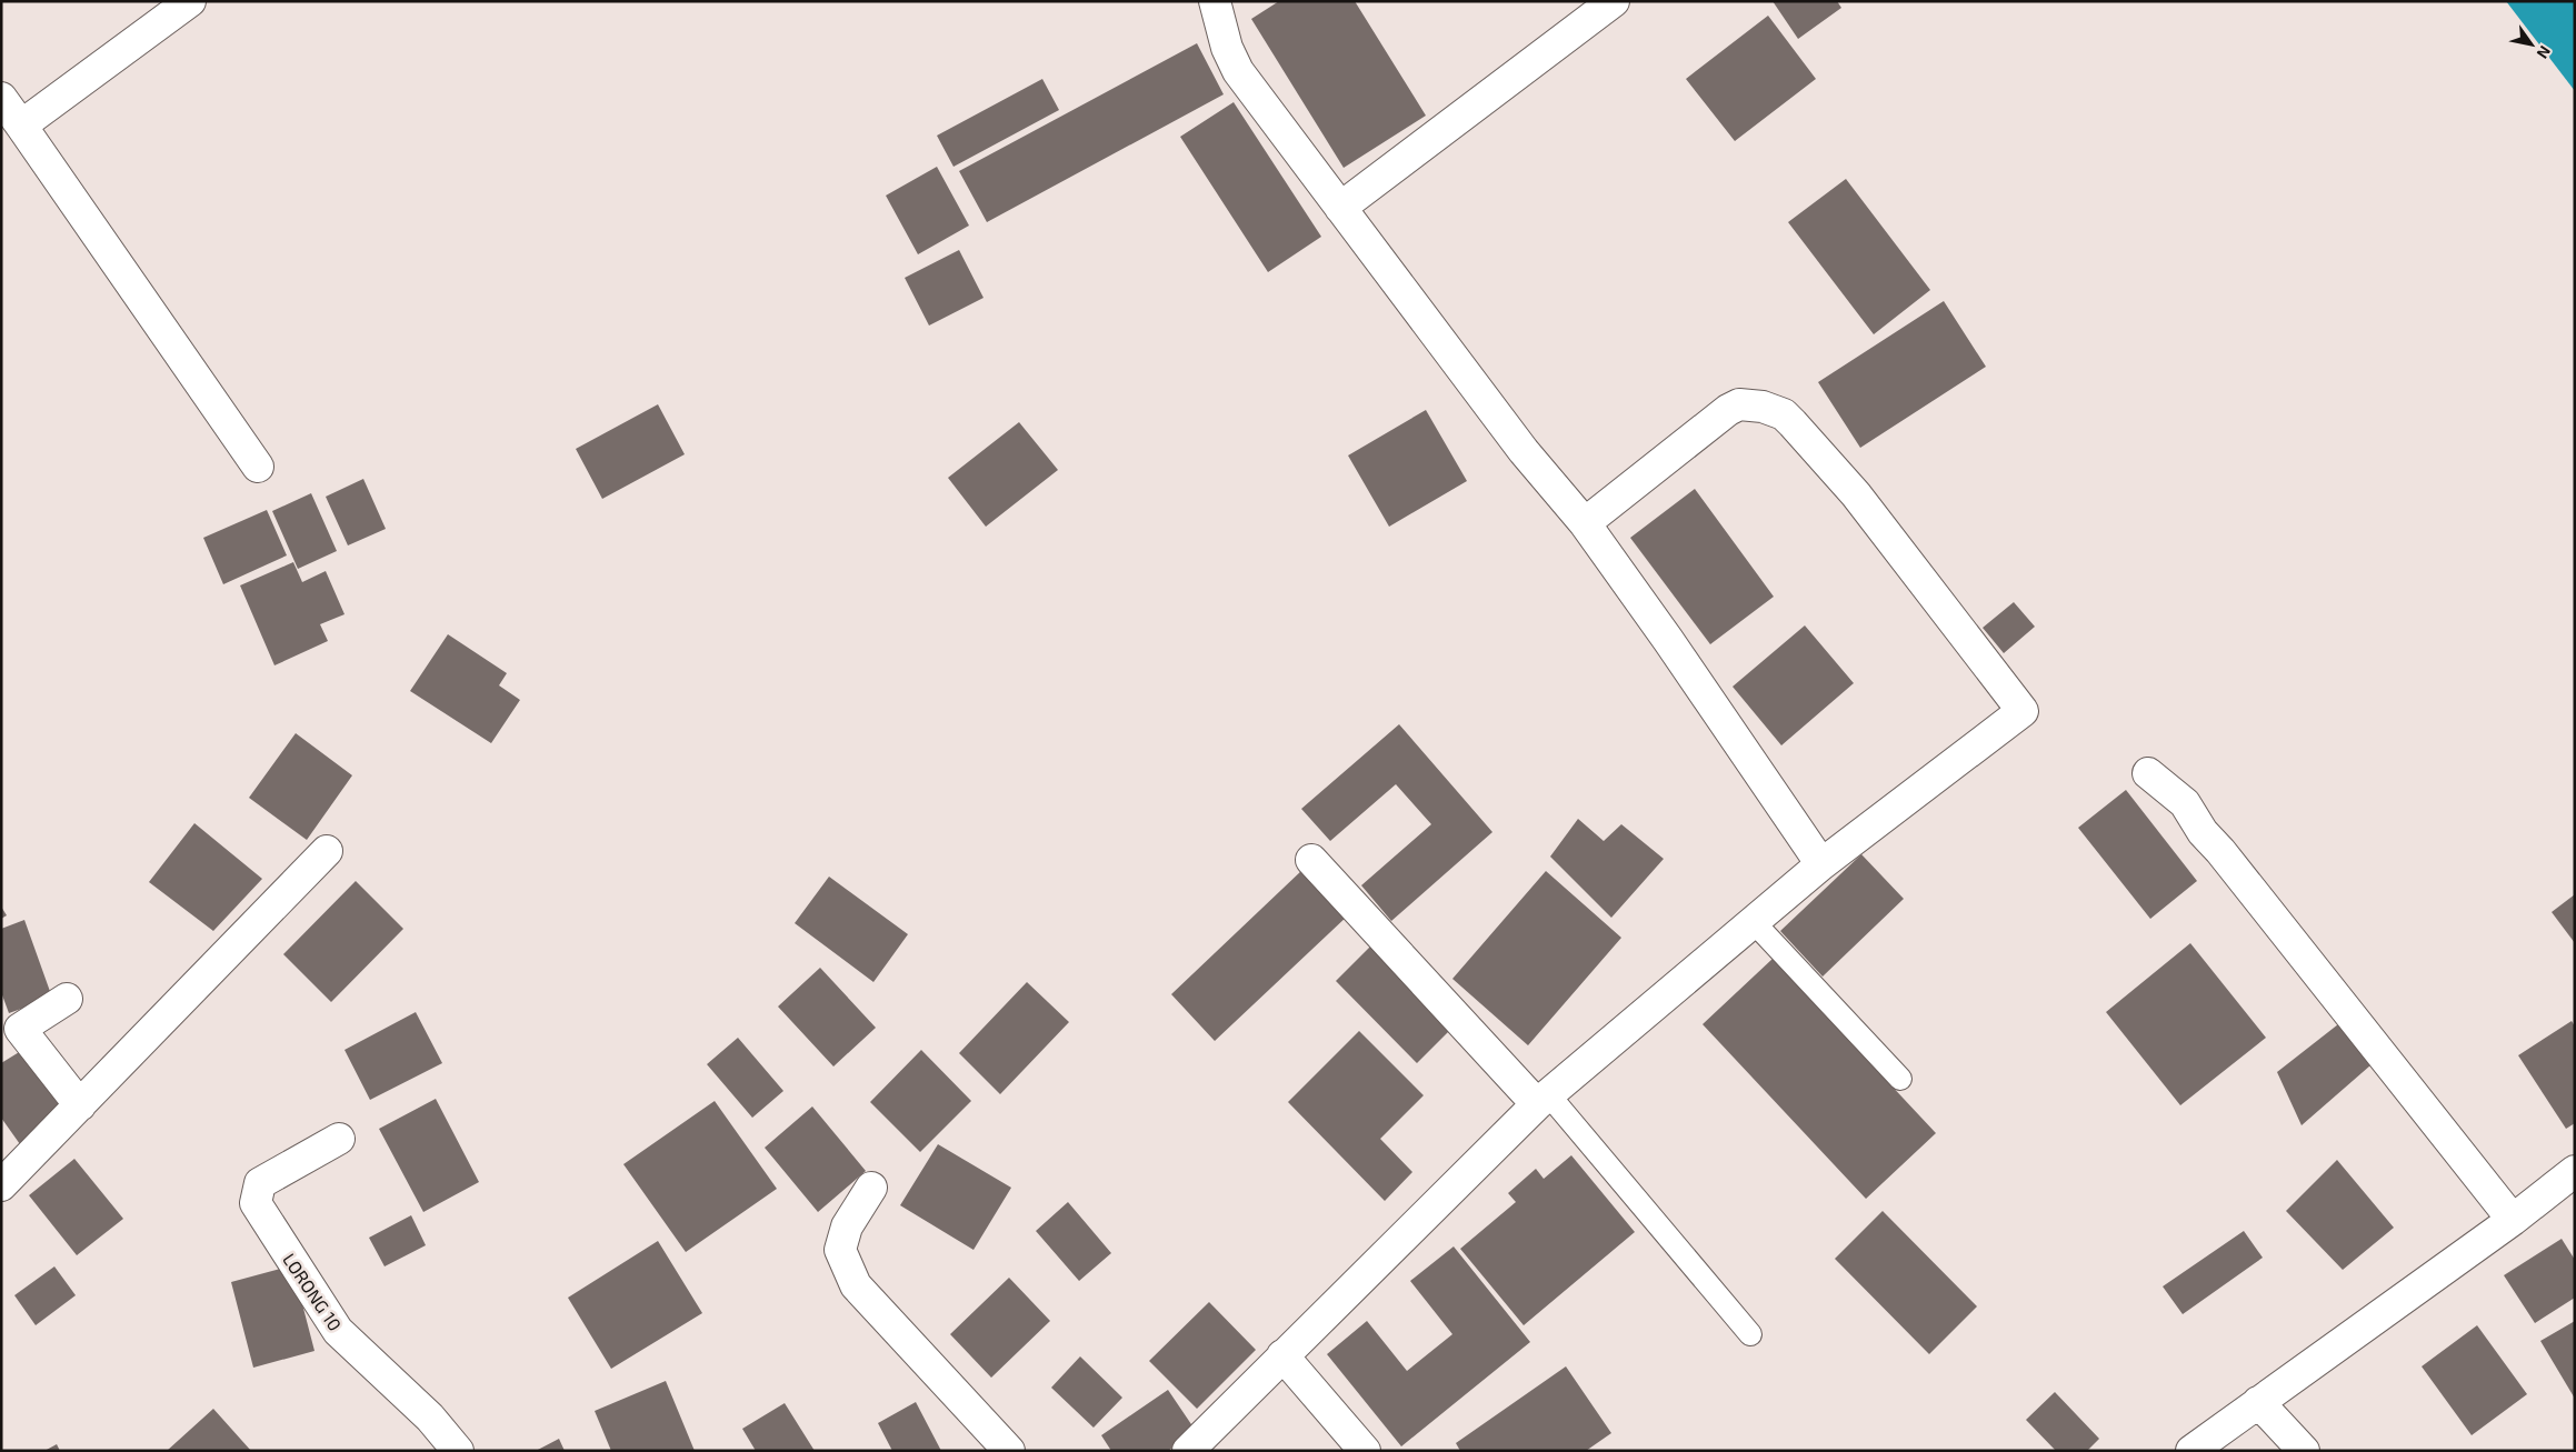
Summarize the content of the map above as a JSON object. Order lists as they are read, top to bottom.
{
  "streets": {
    "street": ["LORONG 10"]
  },
  "north": "bottom right"
}
